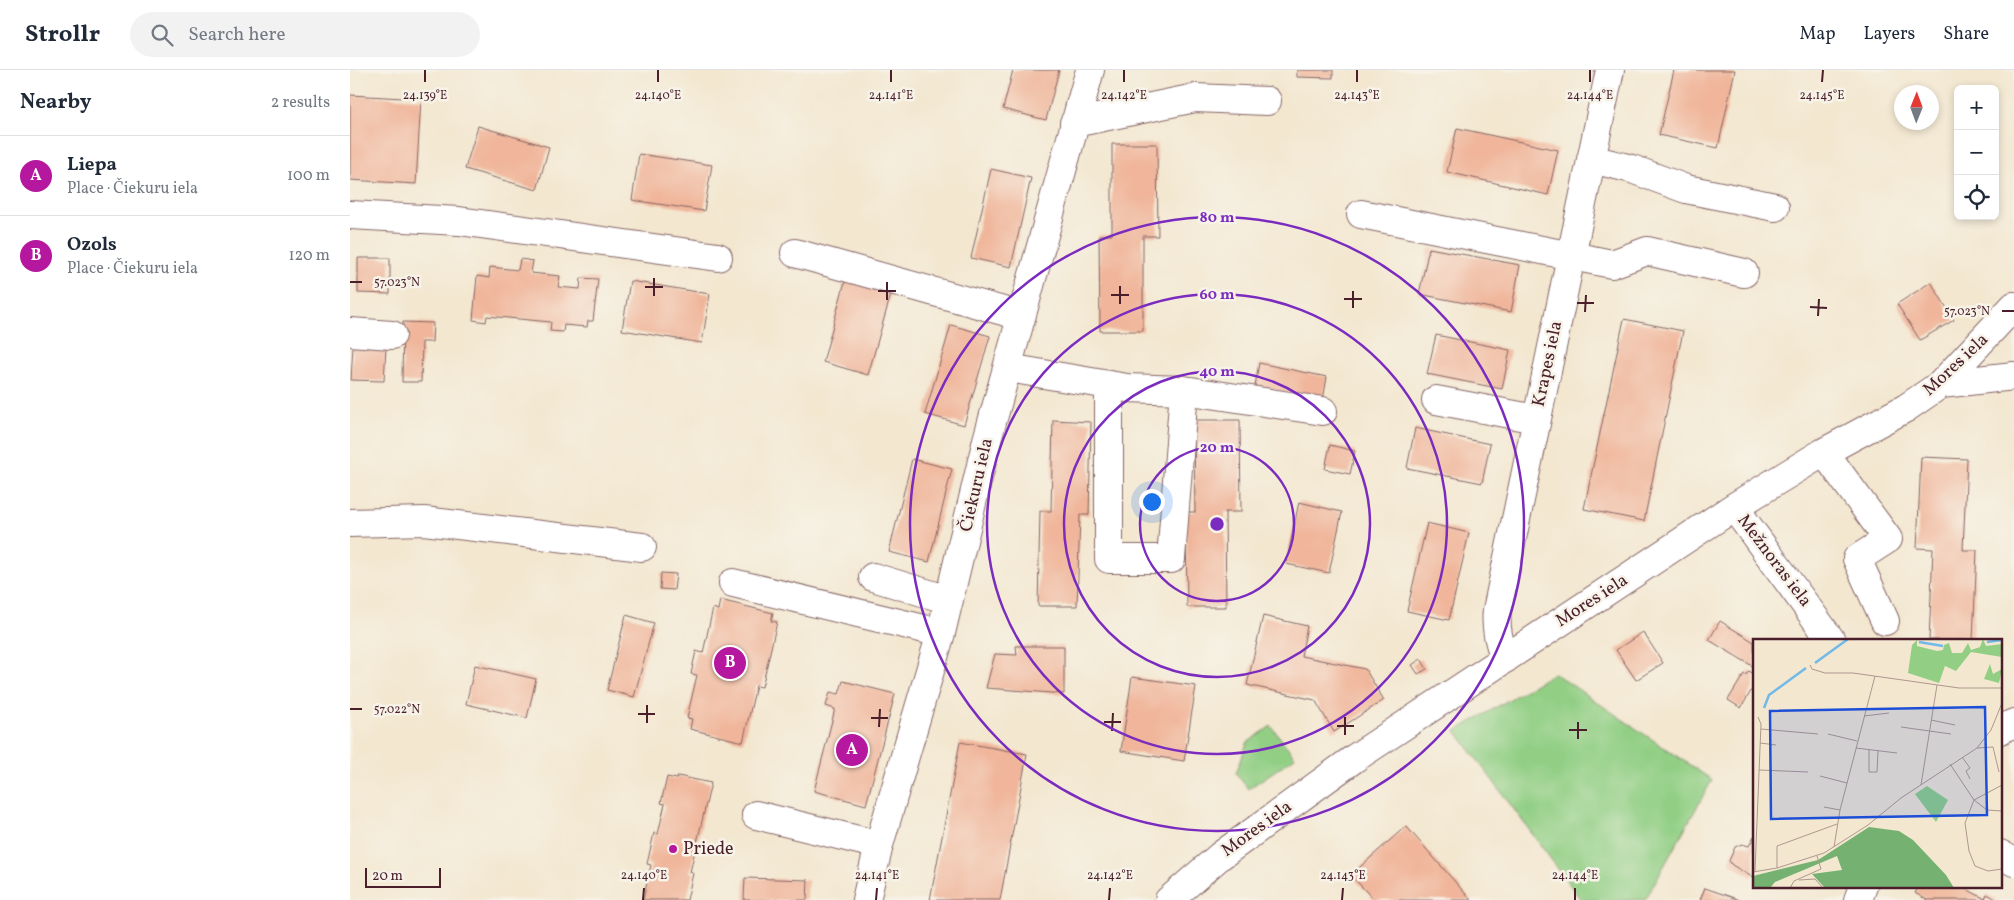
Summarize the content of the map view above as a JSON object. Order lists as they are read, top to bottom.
{
  "streets": {
    "street": [
      "Krapes iela",
      "Mores iela",
      "Čiekuru iela",
      "Mežnoras iela"
    ]
  },
  "crossings": [
    ["Krapes iela", "Mores iela"],
    ["Mores iela", "Mežnoras iela"]
  ],
  "places": ["Priede"],
  "scale_bar": "20 m",
  "north": "top",
  "page": {
    "header": "Strollr",
    "search": "Search here",
    "nav": ["Map", "Layers", "Share"],
    "heading": ["Nearby", "2 results"],
    "map_buttons": ["+", "−"],
    "list": [
      {
        "mark": "A",
        "name": "Liepa",
        "note": "Place · Čiekuru iela",
        "value": "100 m"
      },
      {
        "mark": "B",
        "name": "Ozols",
        "note": "Place · Čiekuru iela",
        "value": "120 m"
      }
    ],
    "pins": ["B", "A"],
    "scale": "20 m"
  },
  "coordinates": [
    "24.139°E",
    "24.140°E",
    "24.141°E",
    "24.142°E",
    "24.143°E",
    "24.144°E",
    "24.145°E",
    "57.023°N",
    "57.022°N"
  ],
  "rings": [
    "80 m",
    "60 m",
    "40 m",
    "20 m"
  ]
}
